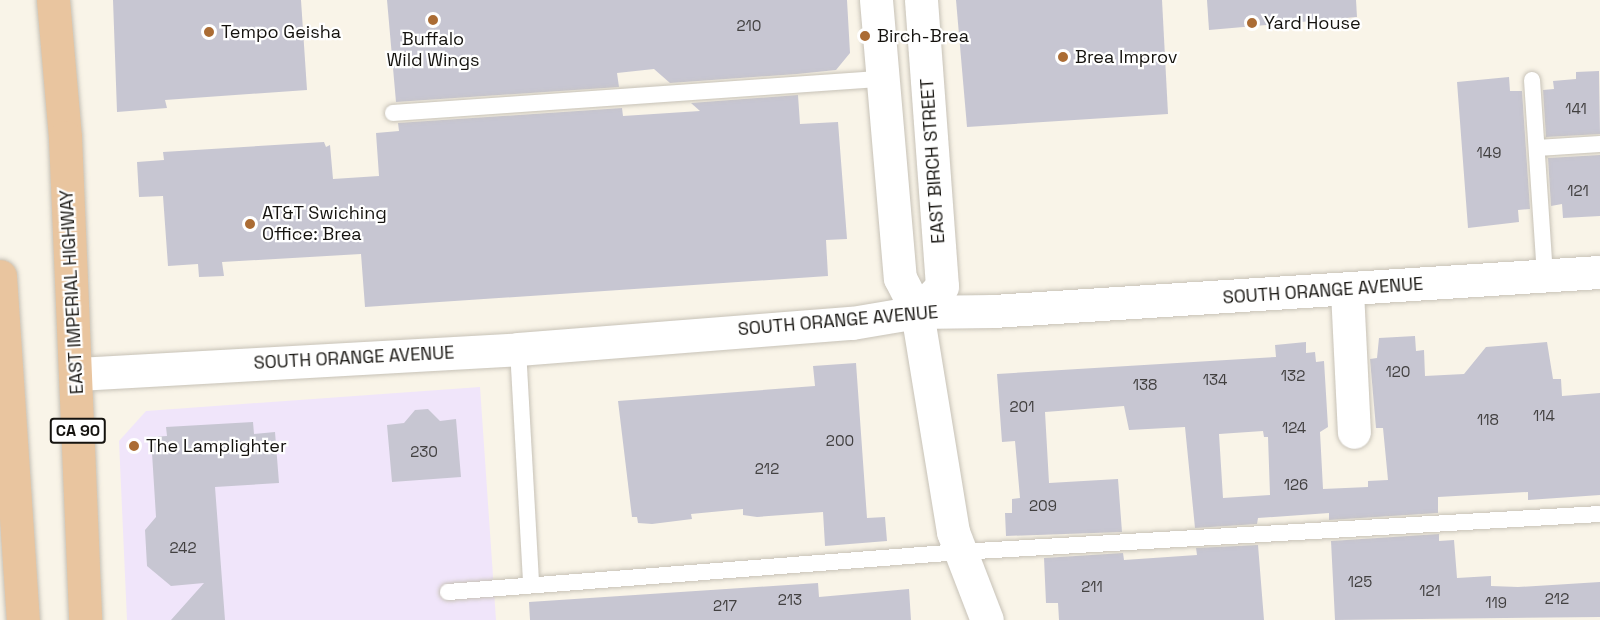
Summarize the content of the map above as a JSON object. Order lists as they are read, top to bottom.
{
  "streets": {
    "main road": ["EAST IMPERIAL HIGHWAY", "CA 90"],
    "street": ["EAST BIRCH STREET", "SOUTH ORANGE AVENUE"]
  },
  "crossings": [
    ["EAST BIRCH STREET", "SOUTH ORANGE AVENUE"],
    ["SOUTH ORANGE AVENUE", "EAST IMPERIAL HIGHWAY"]
  ],
  "places": [
    "Buffalo Wild Wings",
    "Yard House",
    "Tempo Geisha",
    "Birch-Brea",
    "Brea Improv",
    "AT&T Swiching Office: Brea",
    "The Lamplighter"
  ],
  "house_numbers": [
    "210",
    "141",
    "149",
    "121",
    "120",
    "132",
    "134",
    "138",
    "201",
    "114",
    "118",
    "124",
    "200",
    "230",
    "212",
    "126",
    "209",
    "242",
    "125",
    "211",
    "121",
    "212",
    "213",
    "119",
    "217"
  ]
}
